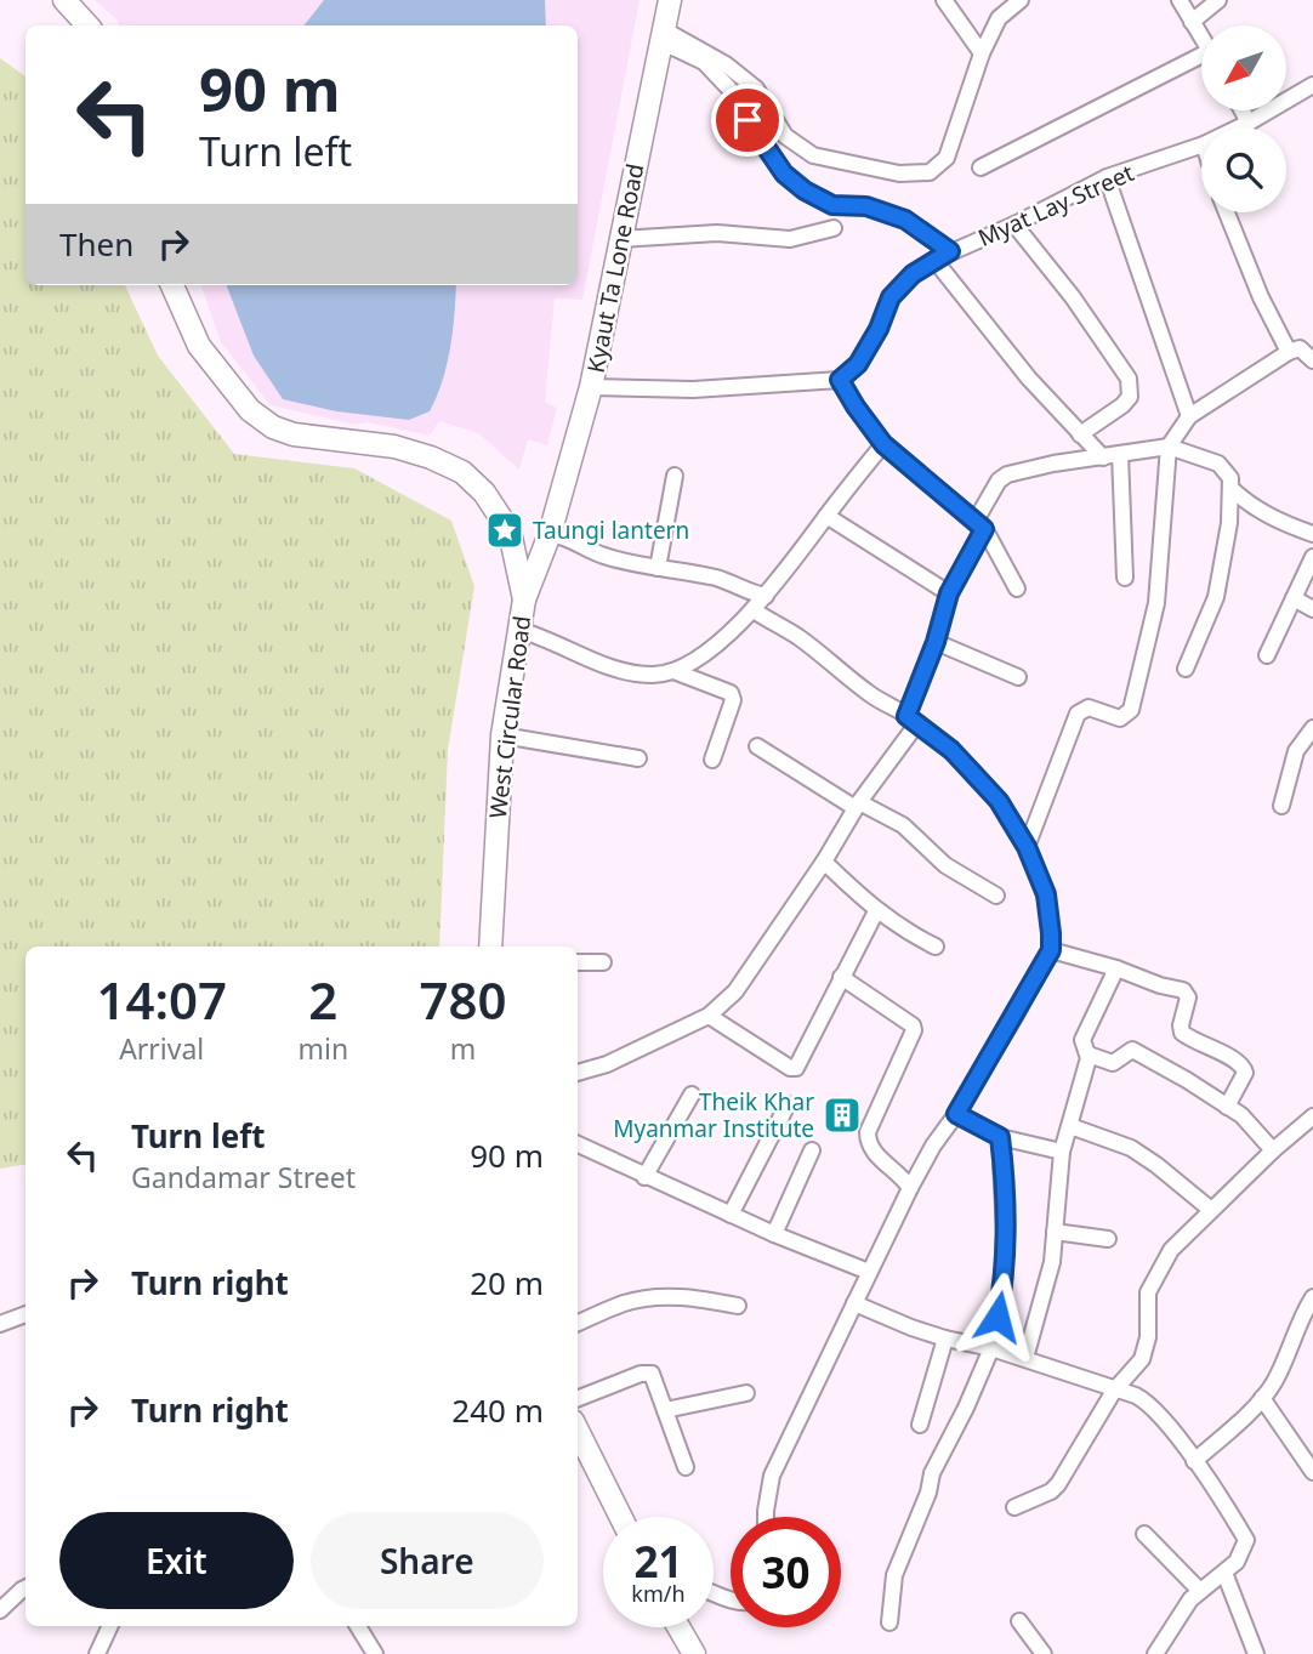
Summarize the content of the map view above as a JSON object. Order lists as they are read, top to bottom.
{
  "streets": {
    "street": ["Myat Lay Street", "Kyaut Ta Lone Road", "West Circular Road"]
  },
  "crossings": [
    ["Kyaut Ta Lone Road", "West Circular Road"]
  ],
  "places": {
    "place": ["Taungi lantern"],
    "building": ["Theik Khar Myanmar Institute"]
  },
  "north": "bottom left",
  "page": {
    "turn": ["90 m", "Turn left"],
    "then": "Then",
    "eta": [
      "14:07",
      "Arrival",
      "2",
      "min",
      "780",
      "m"
    ],
    "list": [
      {
        "name": "Turn left",
        "note": "Gandamar Street",
        "value": "90 m"
      },
      {
        "name": "Turn right",
        "value": "20 m"
      },
      {
        "name": "Turn right",
        "value": "240 m"
      }
    ],
    "buttons": ["Exit", "Share"],
    "speed": "21 km/h",
    "limit": "30"
  }
}
